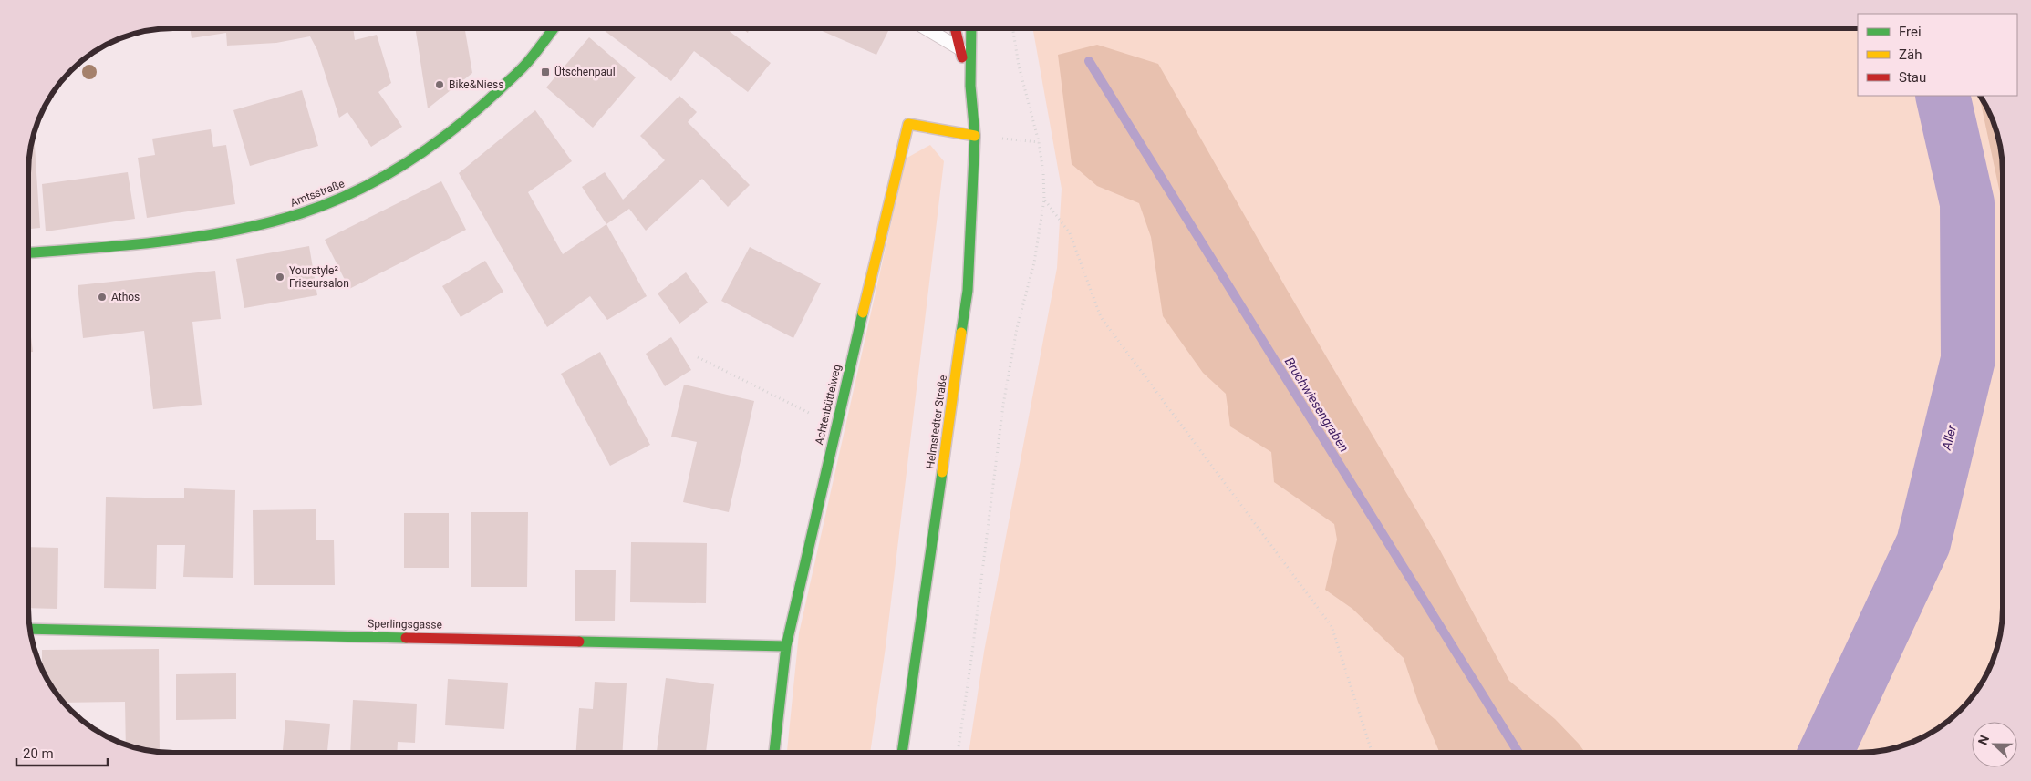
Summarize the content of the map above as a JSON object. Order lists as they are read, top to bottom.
{
  "streets": {
    "street": [
      "Amtsstraße",
      "Achtenbüttelweg",
      "Helmstedter Straße",
      "Sperlingsgasse"
    ]
  },
  "crossings": [
    ["Achtenbüttelweg", "Helmstedter Straße"],
    ["Achtenbüttelweg", "Sperlingsgasse"]
  ],
  "water": ["Bruchwiesengraben", "Aller"],
  "places": {
    "transit": ["Ütschenpaul"],
    "other": ["Bike&Niess", "Yourstyle² Friseursalon", "Athos"]
  },
  "legend": ["Frei", "Zäh", "Stau"],
  "scale_bar": "20 m",
  "north": "left"
}
